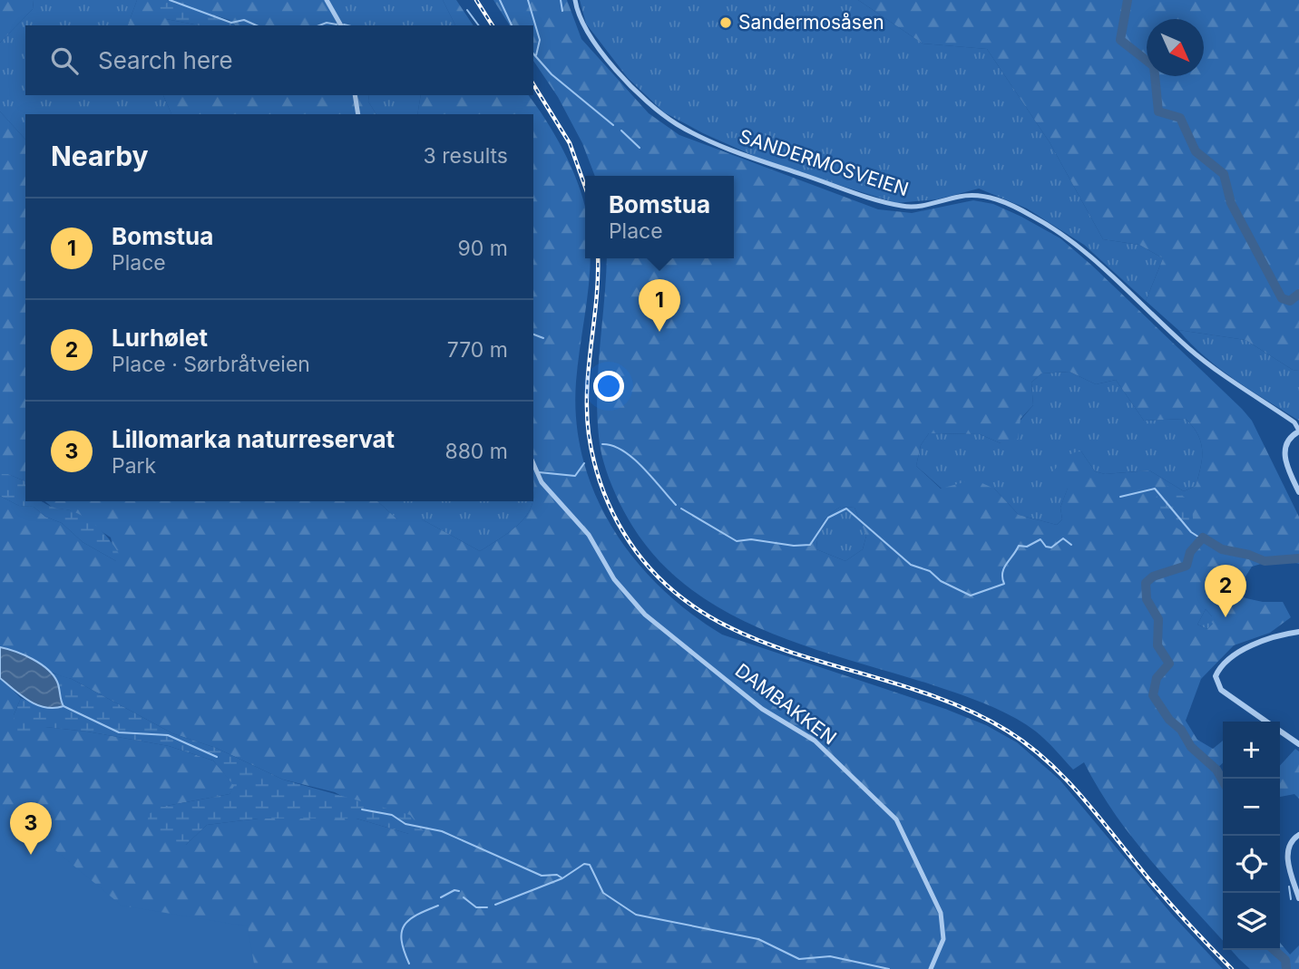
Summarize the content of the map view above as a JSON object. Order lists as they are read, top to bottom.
{
  "streets": {
    "street": ["SANDERMOSVEIEN", "DAMBAKKEN"]
  },
  "places": ["Sandermosåsen"],
  "north": "bottom right",
  "page": {
    "search": "Search here",
    "heading": ["Nearby", "3 results"],
    "popup": ["Bomstua", "Place"],
    "list": [
      {
        "mark": "1",
        "name": "Bomstua",
        "note": "Place",
        "value": "90 m"
      },
      {
        "mark": "2",
        "name": "Lurhølet",
        "note": "Place · Sørbråtveien",
        "value": "770 m"
      },
      {
        "mark": "3",
        "name": "Lillomarka naturreservat",
        "note": "Park",
        "value": "880 m"
      }
    ],
    "pins": ["1", "2", "3"],
    "map_buttons": ["+", "−"]
  }
}
